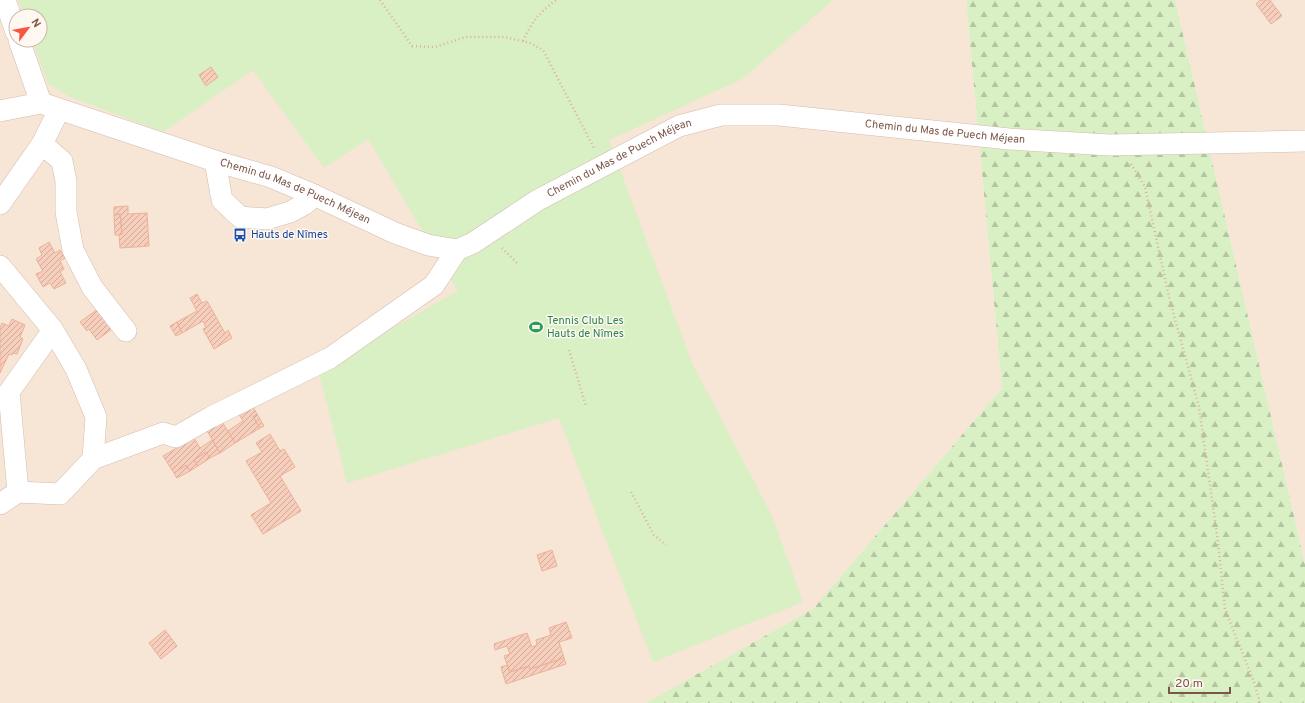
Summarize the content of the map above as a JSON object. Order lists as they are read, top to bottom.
{
  "streets": {
    "street": ["Chemin du Mas de Puech Méjean"]
  },
  "places": {
    "bus stop": ["Hauts de Nîmes"],
    "sports": ["Tennis Club Les Hauts de Nîmes"]
  },
  "scale_bar": "20 m",
  "north": "top right"
}
